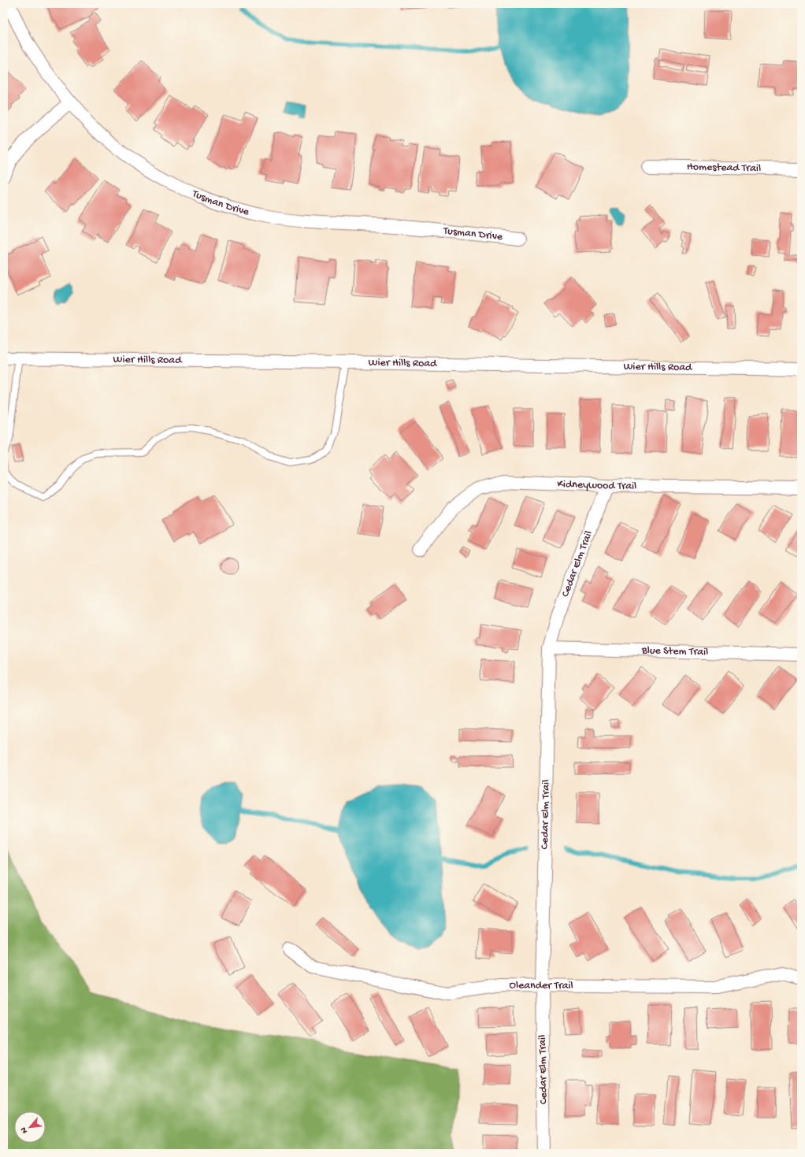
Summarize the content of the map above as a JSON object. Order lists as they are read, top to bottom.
{
  "streets": {
    "street": [
      "Homestead Trail",
      "Tusman Drive",
      "Wier Hills Road",
      "Kidneywood Trail",
      "Cedar Elm Trail",
      "Blue Stem Trail",
      "Oleander Trail"
    ]
  },
  "crossings": [
    ["Kidneywood Trail", "Cedar Elm Trail"],
    ["Cedar Elm Trail", "Blue Stem Trail"],
    ["Cedar Elm Trail", "Oleander Trail"]
  ],
  "north": "bottom left"
}
